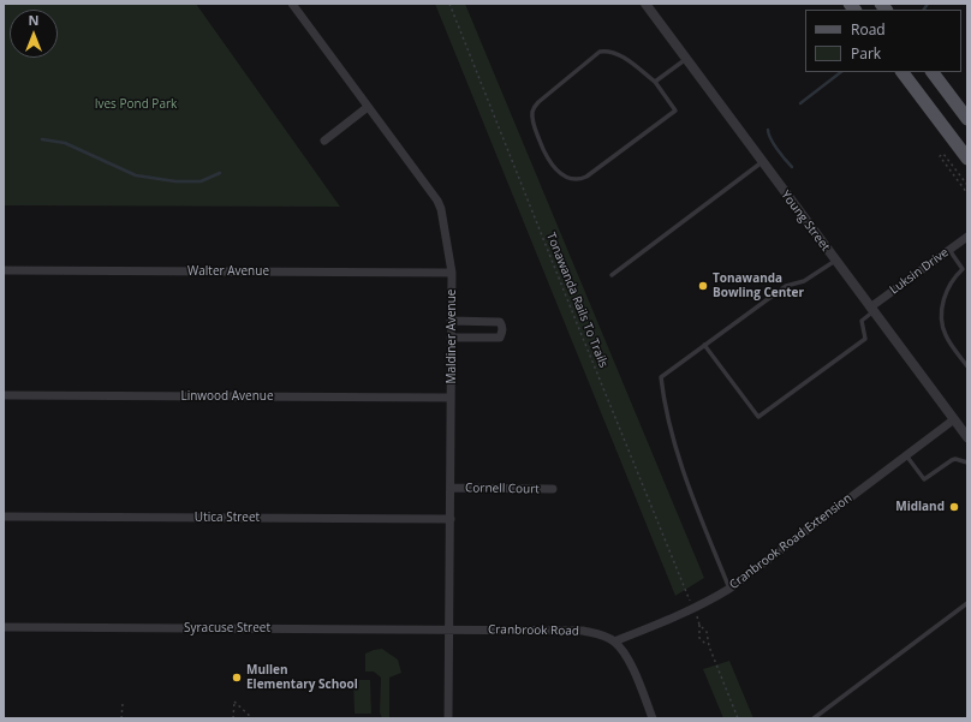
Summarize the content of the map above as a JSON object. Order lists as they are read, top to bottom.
{
  "streets": {
    "street": [
      "Young Street",
      "Walter Avenue",
      "Luksin Drive",
      "Maldiner Avenue",
      "Linwood Avenue",
      "Cornell Court",
      "Utica Street",
      "Cranbrook Road Extension",
      "Syracuse Street",
      "Cranbrook Road"
    ],
    "path": ["Tonawanda Rails To Trails"]
  },
  "crossings": [
    ["Young Street", "Luksin Drive"],
    ["Young Street", "Cranbrook Road Extension"],
    ["Walter Avenue", "Maldiner Avenue"],
    ["Maldiner Avenue", "Linwood Avenue"],
    ["Maldiner Avenue", "Cornell Court"],
    ["Maldiner Avenue", "Utica Street"],
    ["Maldiner Avenue", "Syracuse Street"],
    ["Maldiner Avenue", "Cranbrook Road"],
    ["Cranbrook Road Extension", "Cranbrook Road"],
    ["Syracuse Street", "Cranbrook Road"]
  ],
  "parks": ["Ives Pond Park"],
  "places": ["Tonawanda Bowling Center", "Midland", "Mullen Elementary School"],
  "legend": ["Road", "Park"],
  "north": "top"
}
